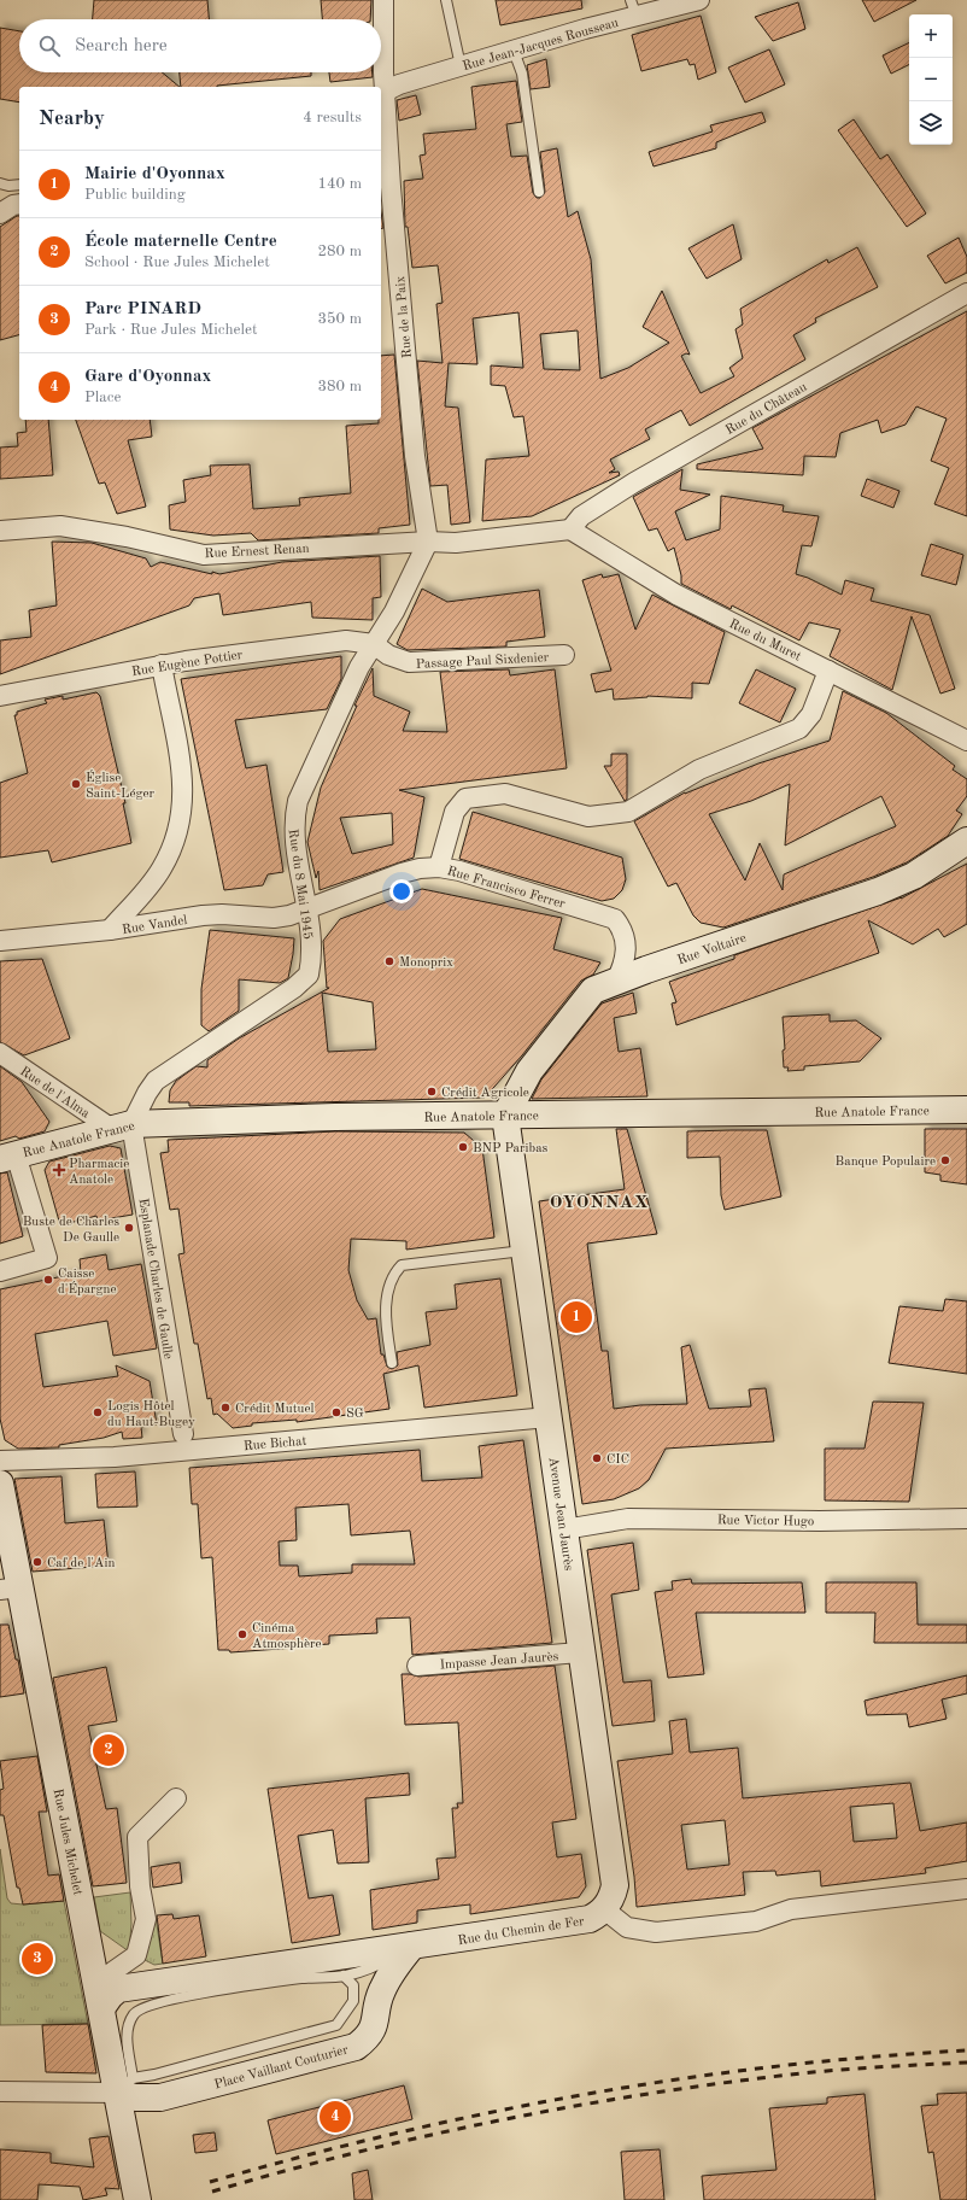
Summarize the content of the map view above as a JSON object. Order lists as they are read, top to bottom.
{
  "streets": {
    "main road": [
      "Rue Voltaire",
      "Rue Anatole France",
      "Avenue Jean Jaurès",
      "Rue Jules Michelet",
      "Rue du Chemin de Fer",
      "Place Vaillant Couturier"
    ],
    "street": [
      "Rue Jean-Jacques Rousseau",
      "Rue de la Paix",
      "Rue du Château",
      "Rue Ernest Renan",
      "Rue du Muret",
      "Passage Paul Sixdenier",
      "Rue Eugène Pottier",
      "Rue du 8 Mai 1945",
      "Rue Francisco Ferrer",
      "Rue Vandel",
      "Rue de l'Alma",
      "Esplanade Charles de Gaulle",
      "Rue Bichat",
      "Rue Victor Hugo",
      "Impasse Jean Jaurès"
    ]
  },
  "crossings": [
    ["Rue Jean-Jacques Rousseau", "Rue de la Paix"],
    ["Rue de la Paix", "Rue Ernest Renan"],
    ["Rue de la Paix", "Rue du 8 Mai 1945"],
    ["Rue du Château", "Rue Ernest Renan"],
    ["Rue du Château", "Rue du Muret"],
    ["Rue Ernest Renan", "Rue du Muret"],
    ["Rue Ernest Renan", "Rue du 8 Mai 1945"],
    ["Passage Paul Sixdenier", "Rue Eugène Pottier"],
    ["Passage Paul Sixdenier", "Rue du 8 Mai 1945"],
    ["Rue Eugène Pottier", "Rue du 8 Mai 1945"],
    ["Rue du 8 Mai 1945", "Rue Francisco Ferrer"],
    ["Rue du 8 Mai 1945", "Rue Vandel"],
    ["Rue du 8 Mai 1945", "Rue de l'Alma"],
    ["Rue du 8 Mai 1945", "Rue Anatole France"],
    ["Rue du 8 Mai 1945", "Esplanade Charles de Gaulle"],
    ["Rue Francisco Ferrer", "Rue Vandel"],
    ["Rue Francisco Ferrer", "Rue Voltaire"],
    ["Rue Voltaire", "Rue Anatole France"],
    ["Rue Voltaire", "Avenue Jean Jaurès"],
    ["Rue de l'Alma", "Rue Anatole France"],
    ["Rue de l'Alma", "Esplanade Charles de Gaulle"],
    ["Rue Anatole France", "Esplanade Charles de Gaulle"],
    ["Rue Anatole France", "Avenue Jean Jaurès"],
    ["Rue Bichat", "Avenue Jean Jaurès"],
    ["Avenue Jean Jaurès", "Rue Victor Hugo"],
    ["Avenue Jean Jaurès", "Impasse Jean Jaurès"],
    ["Avenue Jean Jaurès", "Rue du Chemin de Fer"],
    ["Rue Jules Michelet", "Place Vaillant Couturier"],
    ["Rue du Chemin de Fer", "Place Vaillant Couturier"]
  ],
  "districts": ["OYONNAX"],
  "places": {
    "other": [
      "Église Saint-Léger",
      "Monoprix",
      "Crédit Agricole",
      "BNP Paribas",
      "Banque Populaire",
      "Buste de Charles De Gaulle",
      "Caisse d'Épargne",
      "Crédit Mutuel",
      "Logis Hôtel du Haut-Bugey",
      "SG",
      "CIC",
      "Caf de l'Ain",
      "Cinéma Atmosphère"
    ],
    "health": ["Pharmacie Anatole"]
  },
  "page": {
    "map_buttons": ["+", "−"],
    "search": "Search here",
    "heading": ["Nearby", "4 results"],
    "list": [
      {
        "mark": "1",
        "name": "Mairie d'Oyonnax",
        "note": "Public building",
        "value": "140 m"
      },
      {
        "mark": "2",
        "name": "École maternelle Centre",
        "note": "School · Rue Jules Michelet",
        "value": "280 m"
      },
      {
        "mark": "3",
        "name": "Parc PINARD",
        "note": "Park · Rue Jules Michelet",
        "value": "350 m"
      },
      {
        "mark": "4",
        "name": "Gare d'Oyonnax",
        "note": "Place",
        "value": "380 m"
      }
    ],
    "pins": [
      "1",
      "2",
      "3",
      "4"
    ]
  }
}
